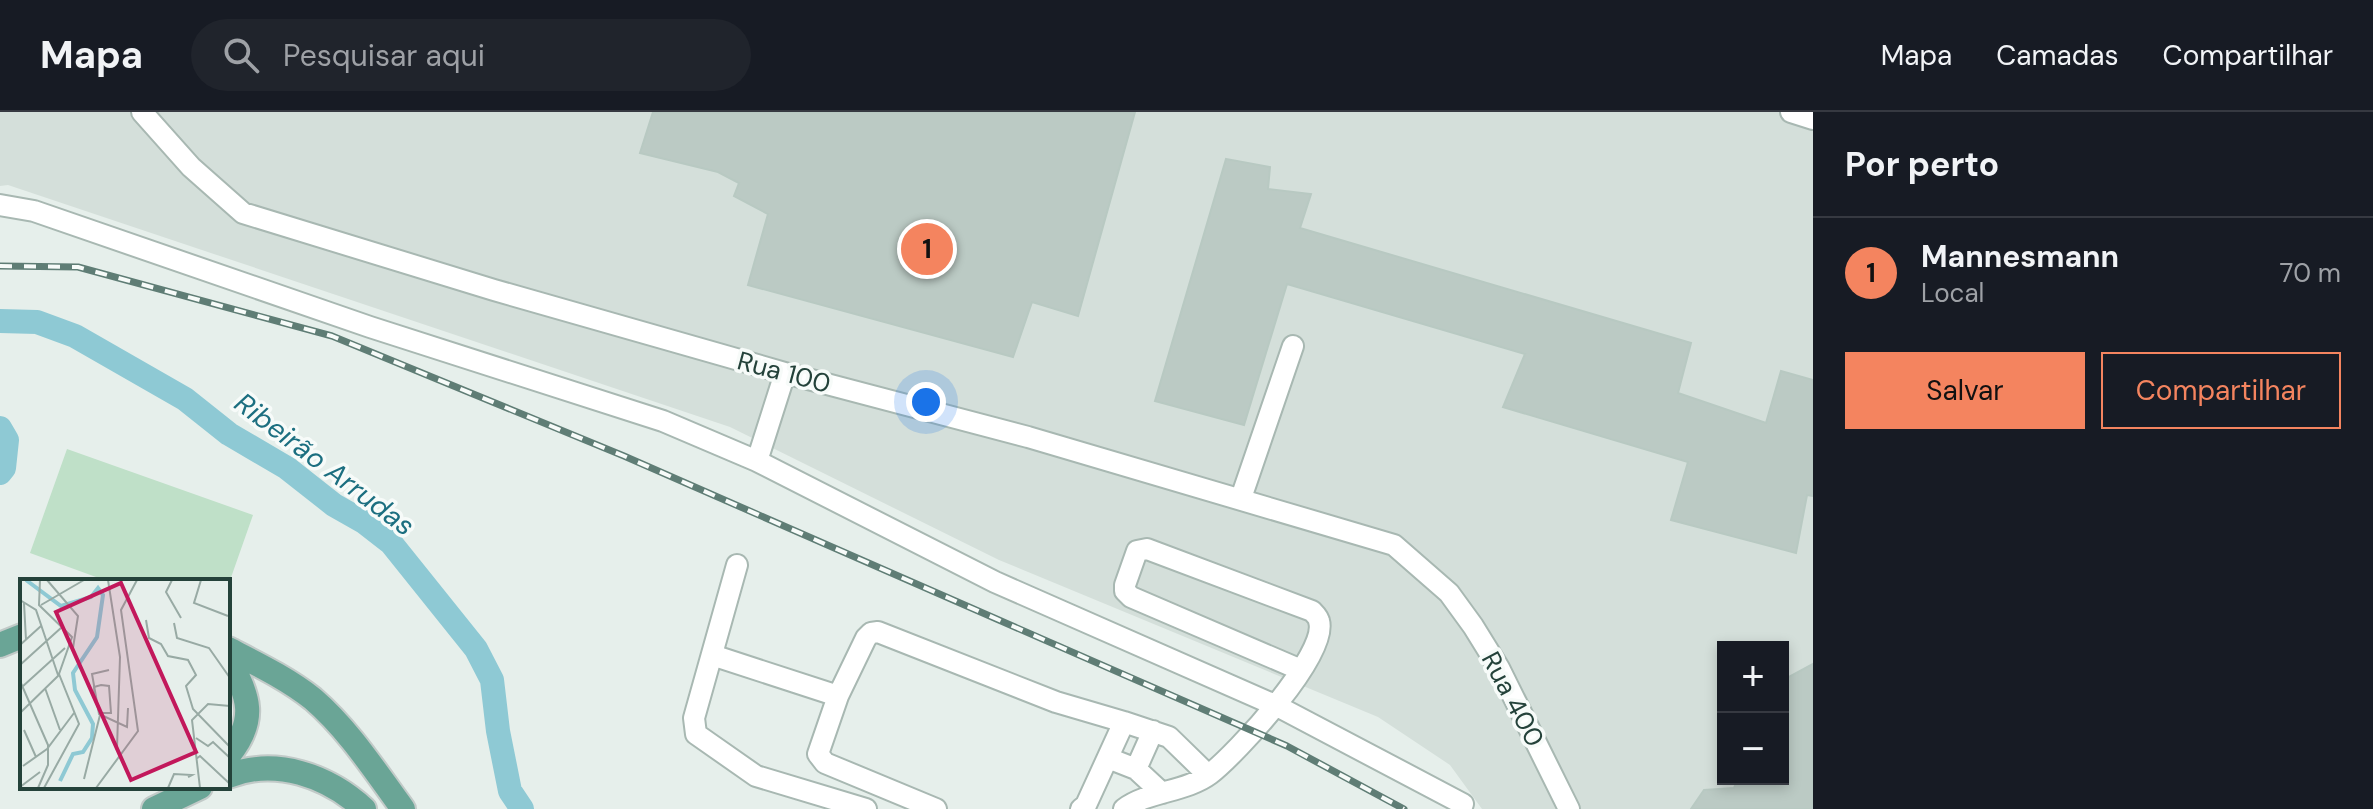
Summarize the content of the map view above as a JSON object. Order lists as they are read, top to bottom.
{
  "streets": {
    "street": ["Rua 100", "Rua 400"]
  },
  "crossings": [
    ["Rua 100", "Rua 400"]
  ],
  "water": ["Ribeirão Arrudas"],
  "page": {
    "header": "Mapa",
    "search": "Pesquisar aqui",
    "nav": ["Mapa", "Camadas", "Compartilhar"],
    "heading": "Por perto",
    "list": [
      {
        "mark": "1",
        "name": "Mannesmann",
        "note": "Local",
        "value": "70 m"
      }
    ],
    "pins": "1",
    "buttons": ["Salvar", "Compartilhar"],
    "map_buttons": ["+", "−"]
  }
}
